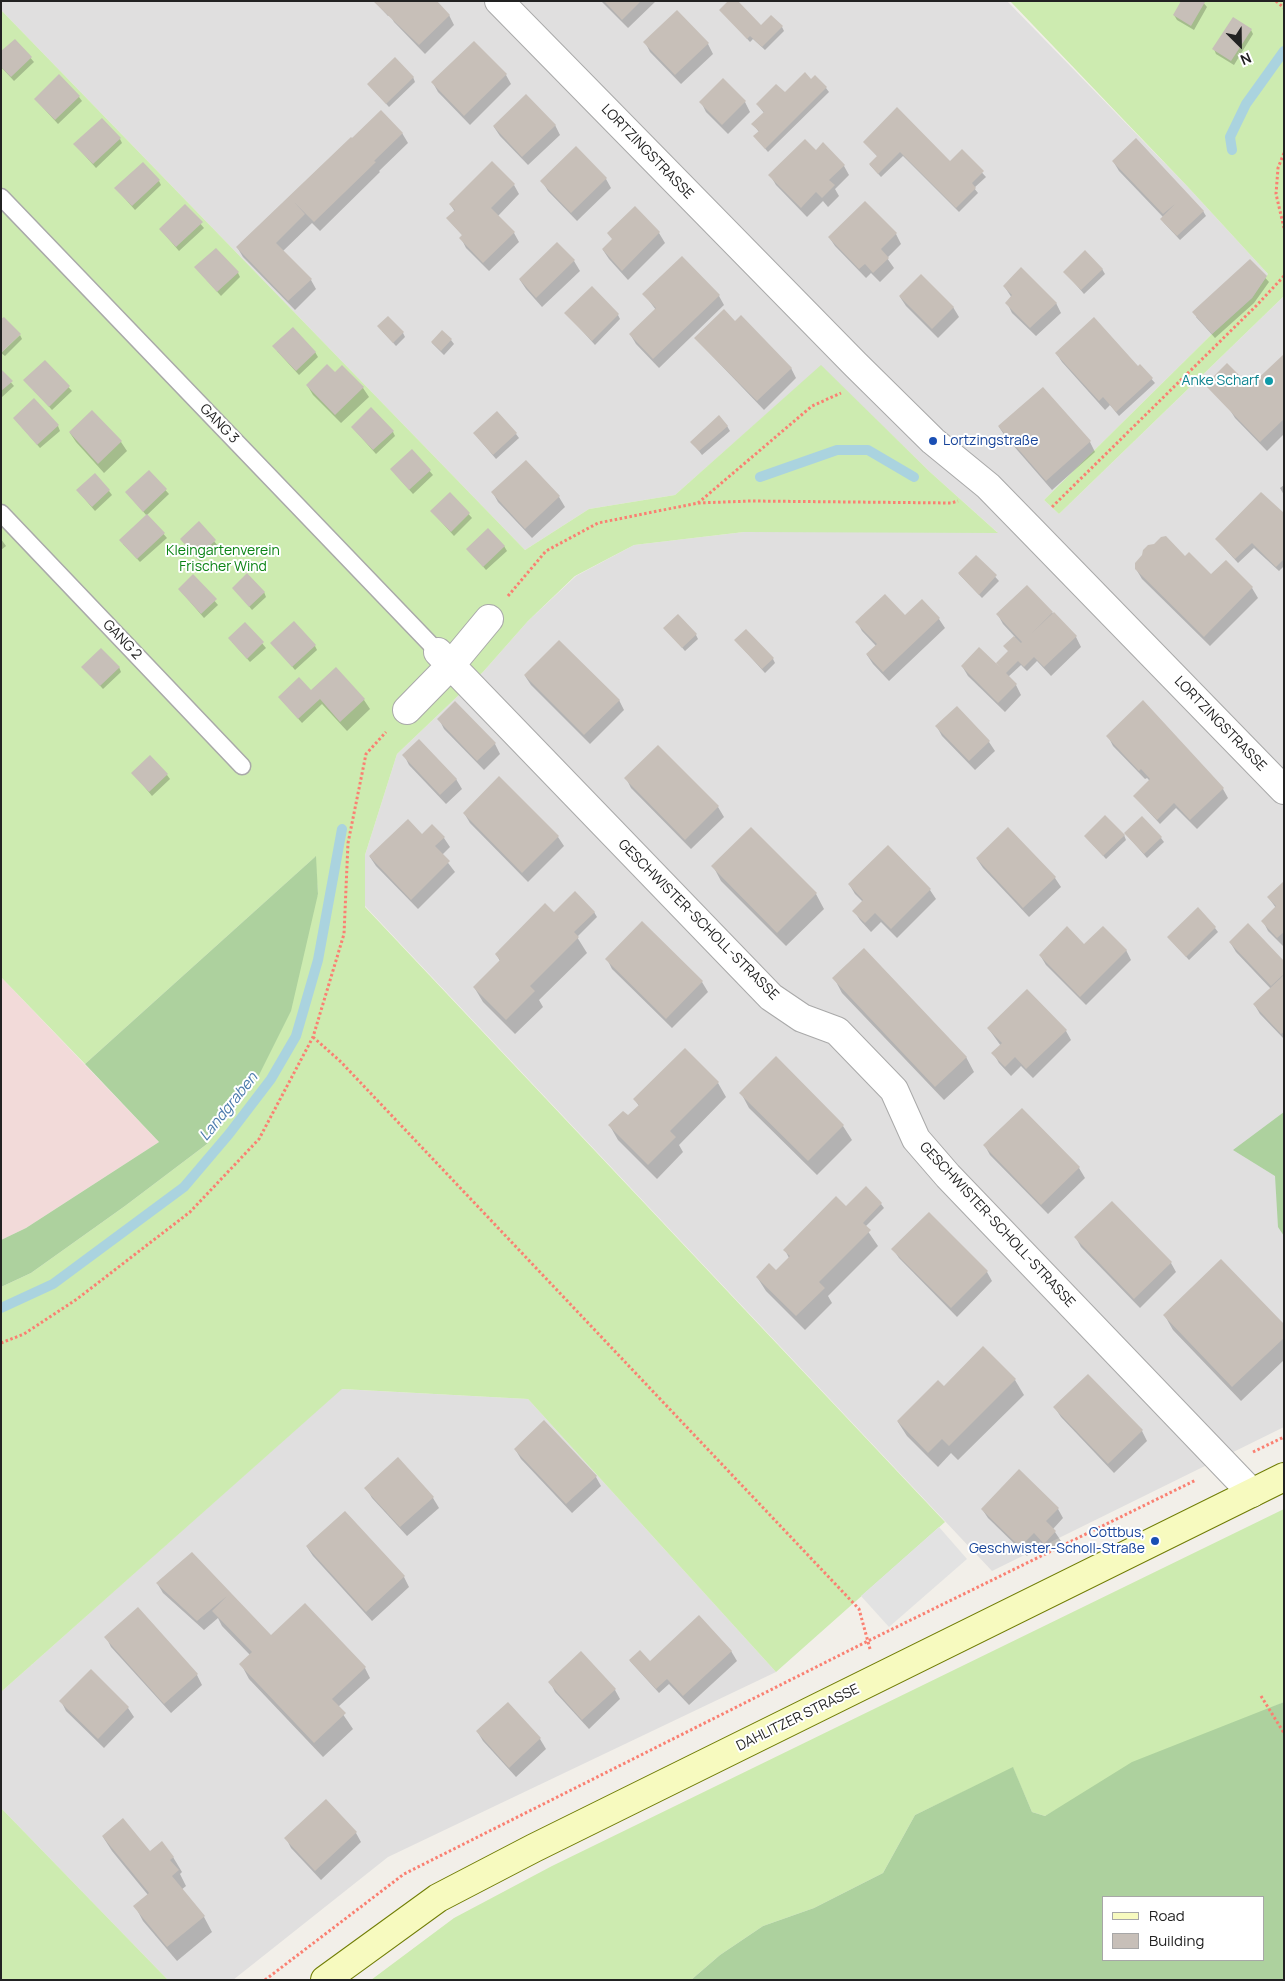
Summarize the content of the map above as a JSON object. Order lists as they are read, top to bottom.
{
  "streets": {
    "street": ["LORTZINGSTRASSE", "GESCHWISTER-SCHOLL-STRASSE", "DAHLITZER STRASSE"],
    "lane": ["GANG 3", "GANG 2"]
  },
  "crossings": [
    ["GANG 3", "GESCHWISTER-SCHOLL-STRASSE"],
    ["GESCHWISTER-SCHOLL-STRASSE", "DAHLITZER STRASSE"]
  ],
  "water": ["Landgraben"],
  "parks": ["Kleingartenverein Frischer Wind"],
  "places": ["Anke Scharf", "Lortzingstraße", "Cottbus, Geschwister-Scholl-Straße"],
  "legend": ["Road", "Building"],
  "north": "bottom right"
}
